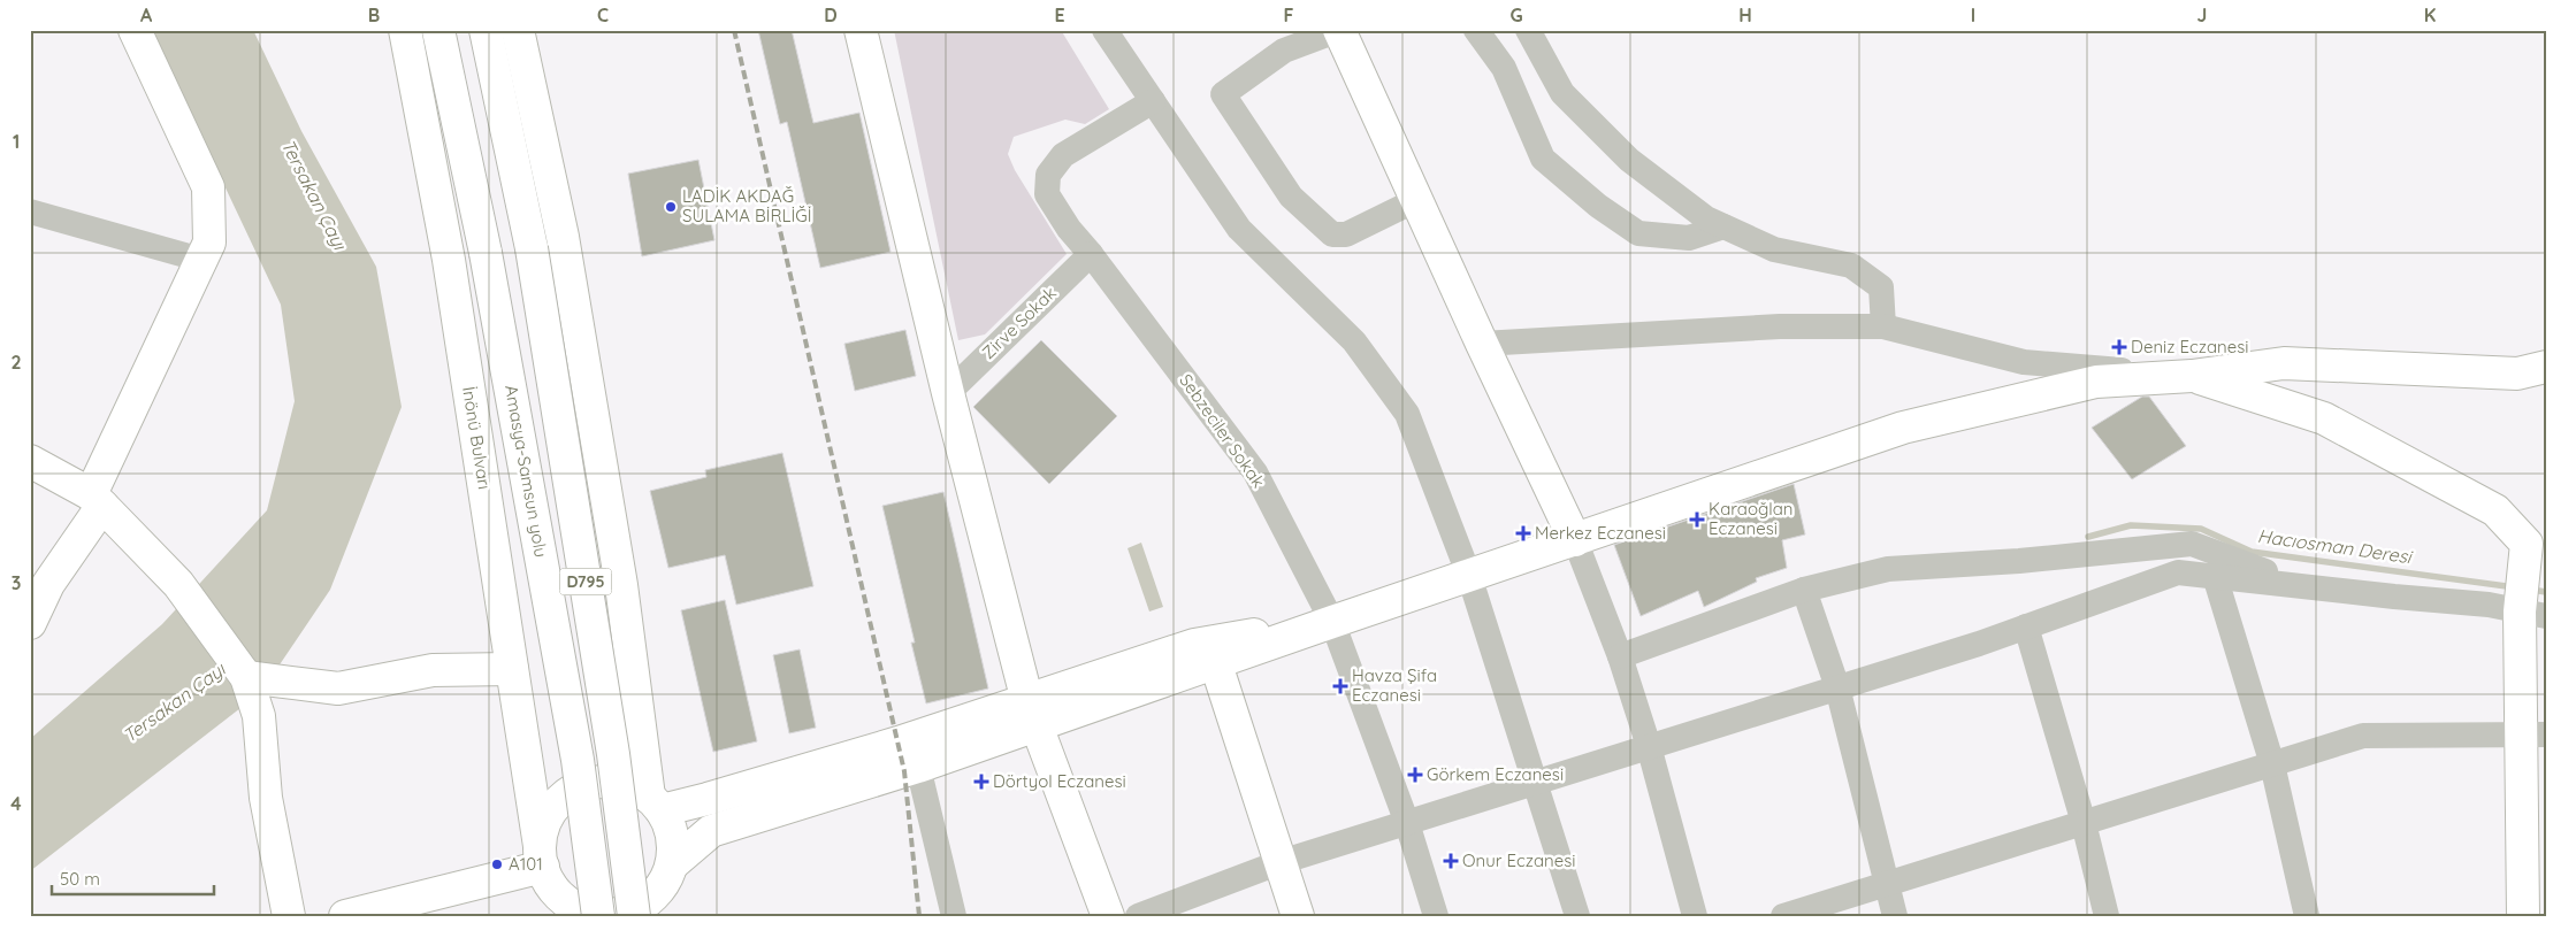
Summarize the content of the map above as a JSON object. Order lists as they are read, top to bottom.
{
  "streets": {
    "main road": ["İnönü Bulvarı", "Amasya-Samsun yolu", "D795"],
    "street": ["Zirve Sokak", "Sebzeciler Sokak"]
  },
  "crossings": [
    ["Zirve Sokak", "Sebzeciler Sokak"]
  ],
  "water": ["Tersakan Çayı", "Hacıosman Deresi"],
  "places": {
    "other": ["LADİK AKDAĞ SULAMA BİRLİĞİ", "A101"],
    "health": [
      "Deniz Eczanesi",
      "Karaoğlan Eczanesi",
      "Merkez Eczanesi",
      "Havza Şifa Eczanesi",
      "Görkem Eczanesi",
      "Dörtyol Eczanesi",
      "Onur Eczanesi"
    ]
  },
  "scale_bar": "50 m",
  "grid": {
    "columns": [
      "A",
      "B",
      "C",
      "D",
      "E",
      "F",
      "G",
      "H",
      "I",
      "J",
      "K"
    ],
    "rows": [
      "1",
      "2",
      "3",
      "4"
    ]
  }
}
